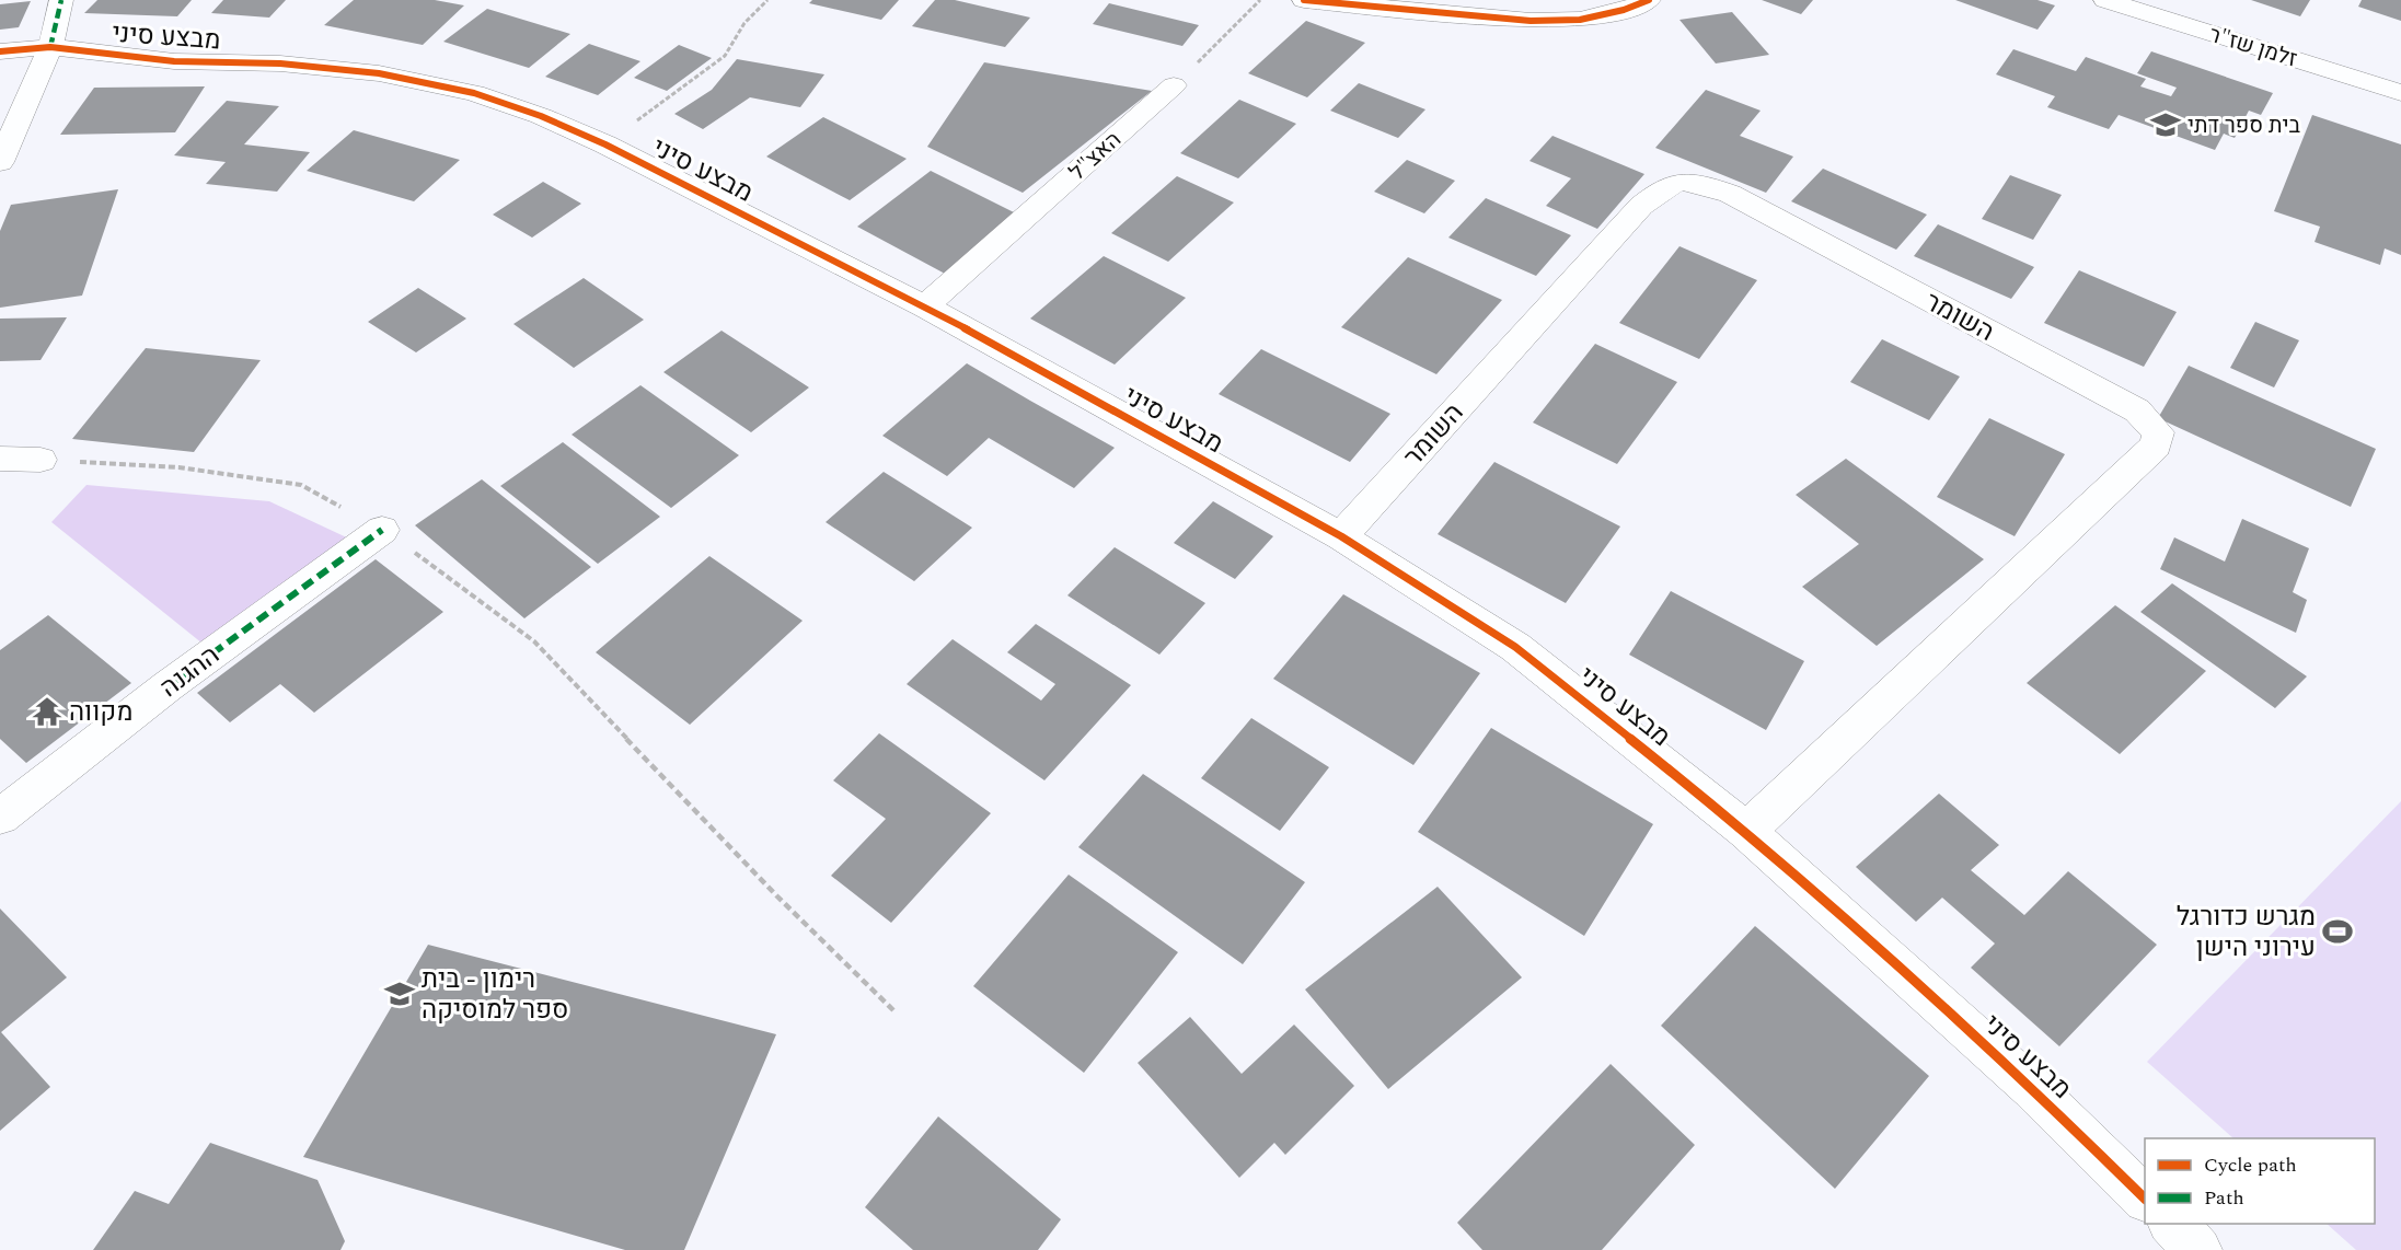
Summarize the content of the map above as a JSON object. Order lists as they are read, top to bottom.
{
  "streets": {
    "street": [
      "מבצע סיני",
      "זלמן שז\"ר",
      "האצ\"ל",
      "השומר",
      "ההגנה"
    ]
  },
  "crossings": [
    ["מבצע סיני", "האצ\"ל"],
    ["מבצע סיני", "השומר"]
  ],
  "places": {
    "school or university": ["בית ספר דתי", "רימון - בית ספר למוסיקה"],
    "temple": ["מקווה"],
    "sports": ["מגרש כדורגל עירוני הישן"]
  },
  "legend": ["Cycle path", "Path"]
}
